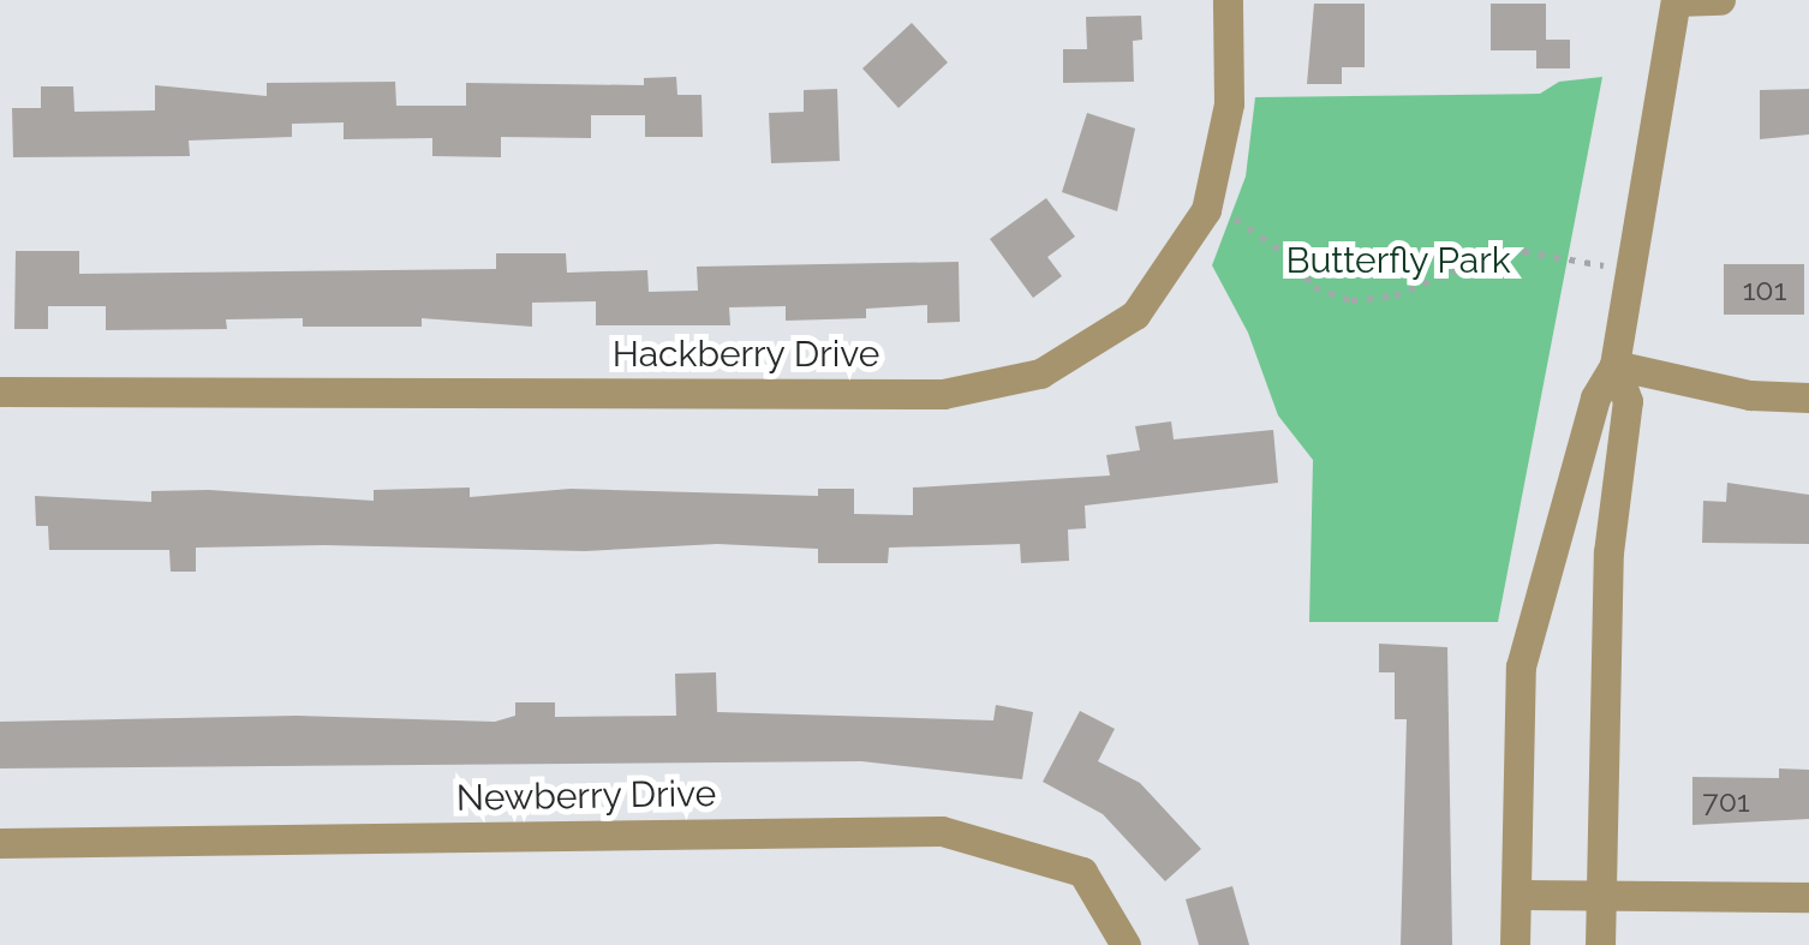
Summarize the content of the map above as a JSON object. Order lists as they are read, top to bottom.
{
  "streets": {
    "street": ["Hackberry Drive", "Newberry Drive"]
  },
  "parks": ["Butterfly Park"],
  "house_numbers": ["101", "701"]
}
